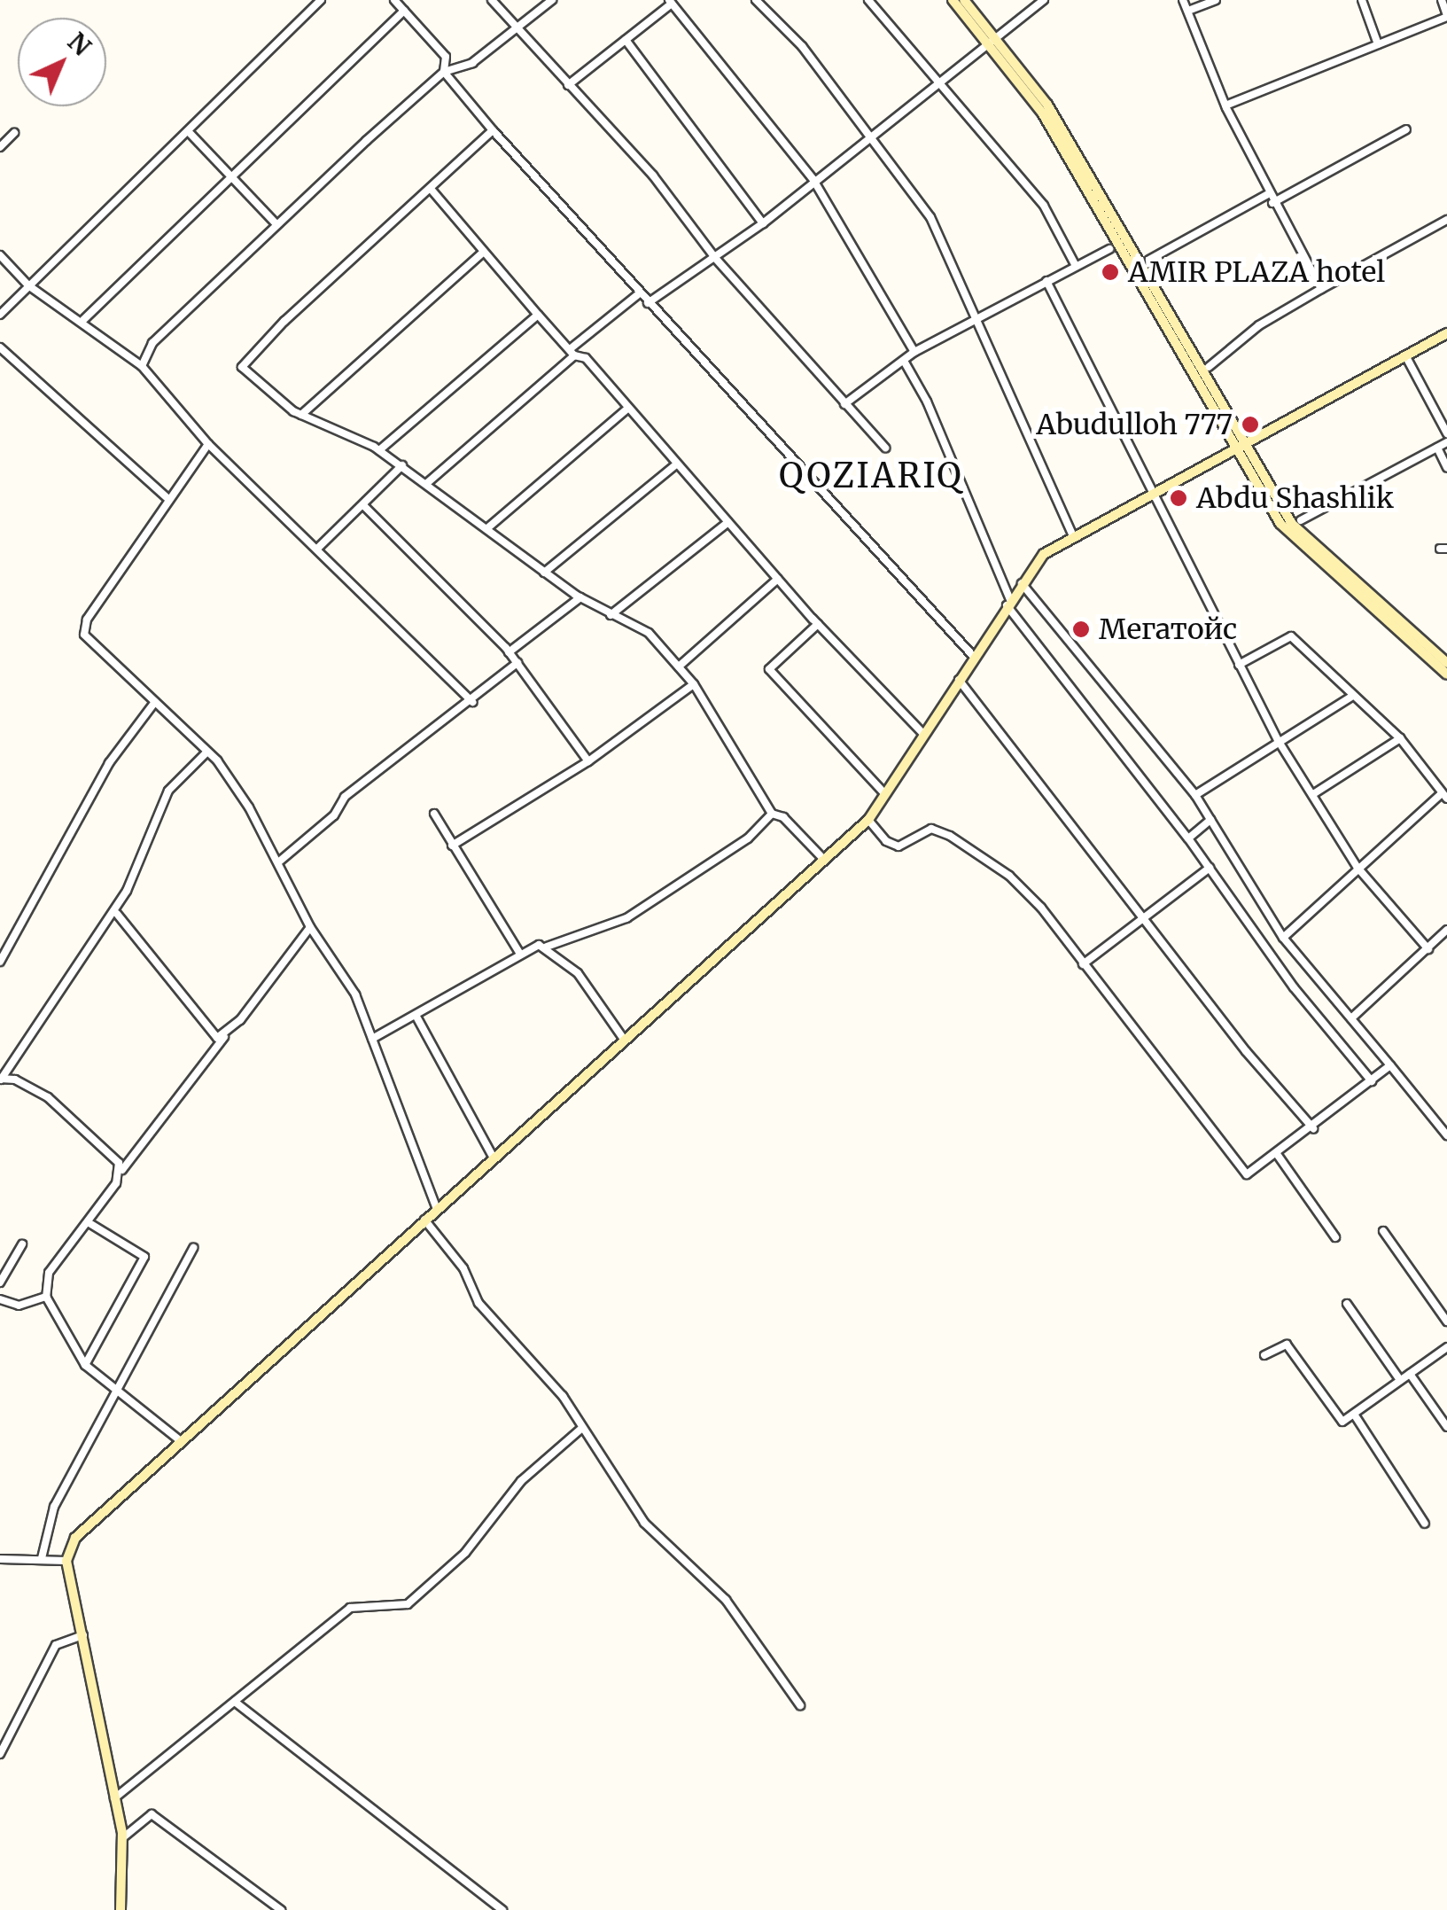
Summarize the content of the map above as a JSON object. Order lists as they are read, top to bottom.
{
  "districts": ["QOZIARIQ"],
  "places": [
    "AMIR PLAZA hotel",
    "Abudulloh 777",
    "Abdu Shashlik",
    "Мегатойс"
  ],
  "north": "top right"
}
